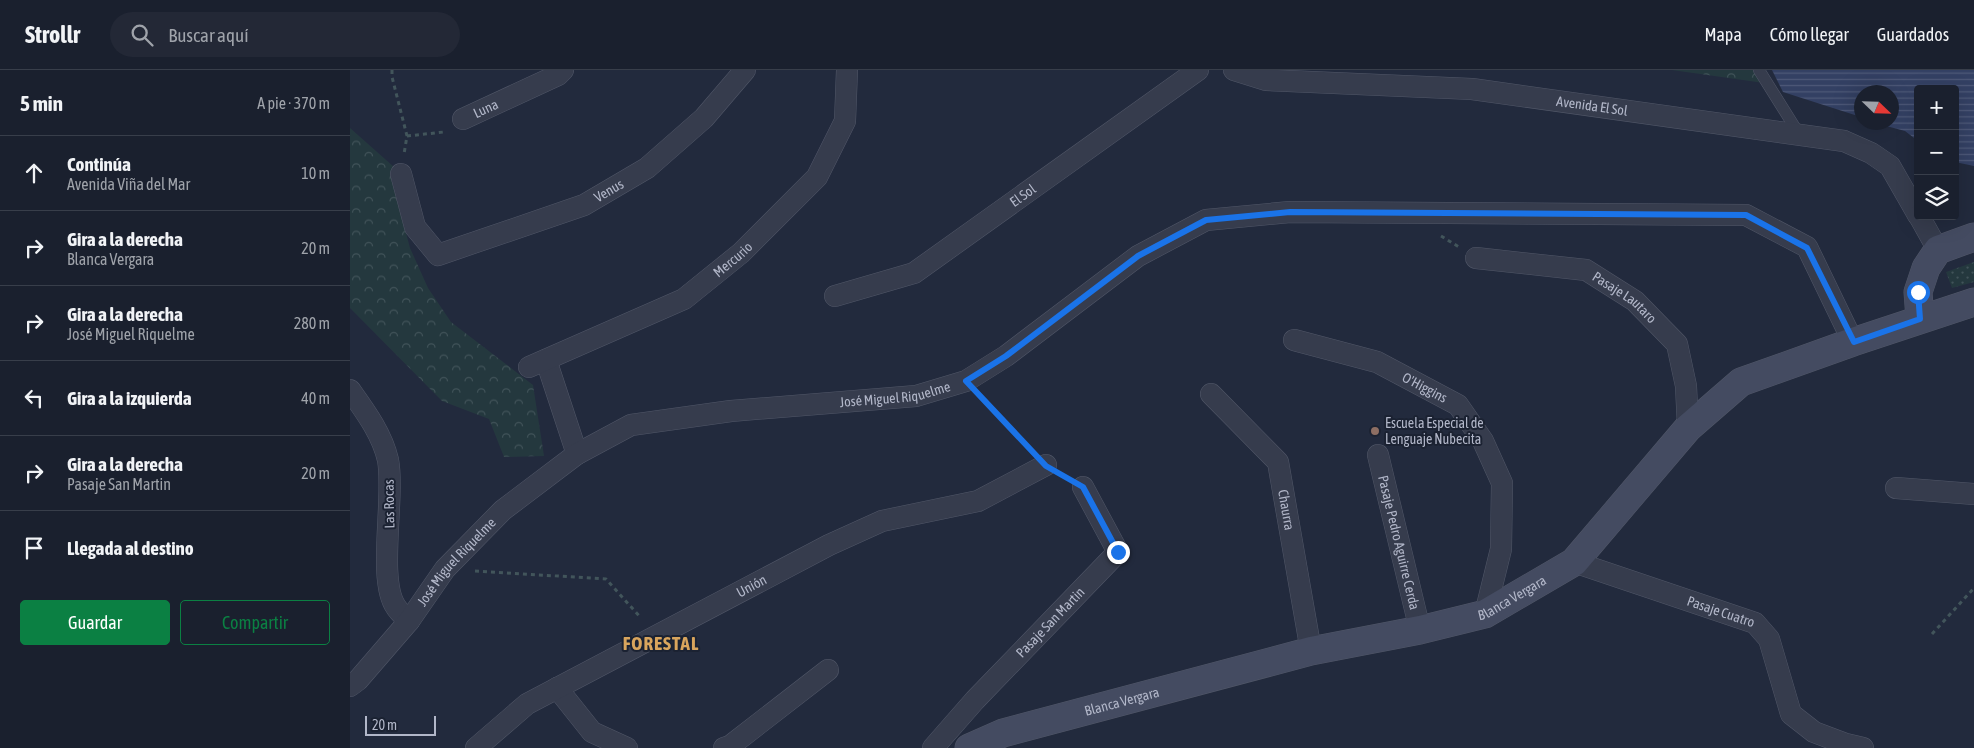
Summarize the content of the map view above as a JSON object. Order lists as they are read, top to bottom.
{
  "streets": {
    "street": [
      "Avenida El Sol",
      "Luna",
      "Venus",
      "El Sol",
      "Mercurio",
      "Pasaje Lautaro",
      "O'Higgins",
      "José Miguel Riquelme",
      "Las Rocas",
      "Chaurra",
      "Pasaje Pedro Aguirre Cerda",
      "Unión",
      "Blanca Vergara",
      "Pasaje Cuatro",
      "Pasaje San Martin"
    ]
  },
  "crossings": [
    ["Mercurio", "José Miguel Riquelme"],
    ["Pasaje Lautaro", "Blanca Vergara"],
    ["O'Higgins", "Blanca Vergara"],
    ["José Miguel Riquelme", "Las Rocas"],
    ["José Miguel Riquelme", "Blanca Vergara"],
    ["Chaurra", "Blanca Vergara"],
    ["Pasaje Pedro Aguirre Cerda", "Blanca Vergara"],
    ["Blanca Vergara", "Pasaje Cuatro"]
  ],
  "districts": ["FORESTAL"],
  "places": ["Escuela Especial de Lenguaje Nubecita"],
  "scale_bar": "20 m",
  "north": "bottom right",
  "page": {
    "header": "Strollr",
    "search": "Buscar aquí",
    "nav": ["Mapa", "Cómo llegar", "Guardados"],
    "heading": ["5 min", "A pie · 370 m"],
    "map_buttons": ["+", "−"],
    "list": [
      ["Continúa", "Avenida Viña del Mar", "10 m"],
      ["Gira a la derecha", "Blanca Vergara", "20 m"],
      ["Gira a la derecha", "José Miguel Riquelme", "280 m"],
      ["Gira a la izquierda", "40 m"],
      ["Gira a la derecha", "Pasaje San Martin", "20 m"],
      "Llegada al destino"
    ],
    "buttons": ["Guardar", "Compartir"],
    "scale": "20 m"
  }
}
